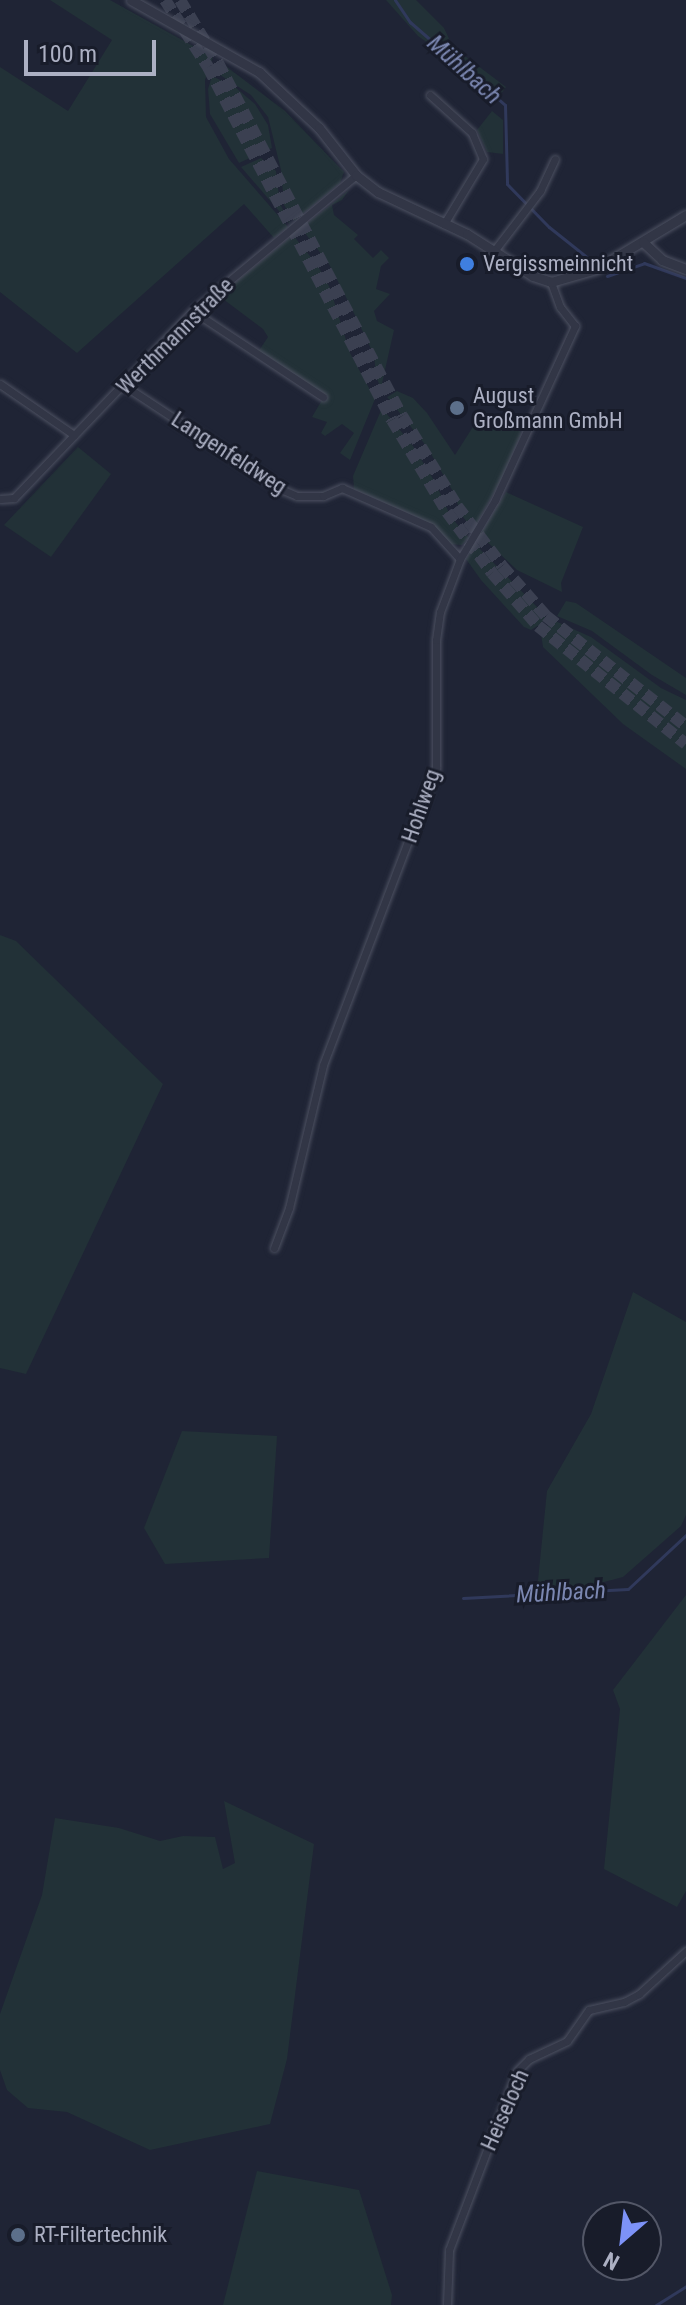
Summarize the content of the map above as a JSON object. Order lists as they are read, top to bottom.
{
  "streets": {
    "street": [
      "Werthmannstraße",
      "Langenfeldweg",
      "Hohlweg",
      "Heiseloch"
    ]
  },
  "crossings": [
    ["Werthmannstraße", "Langenfeldweg"],
    ["Langenfeldweg", "Hohlweg"]
  ],
  "water": ["Mühlbach"],
  "places": ["Vergissmeinnicht", "August Großmann GmbH", "RT-Filtertechnik"],
  "scale_bar": "100 m",
  "north": "bottom left"
}
